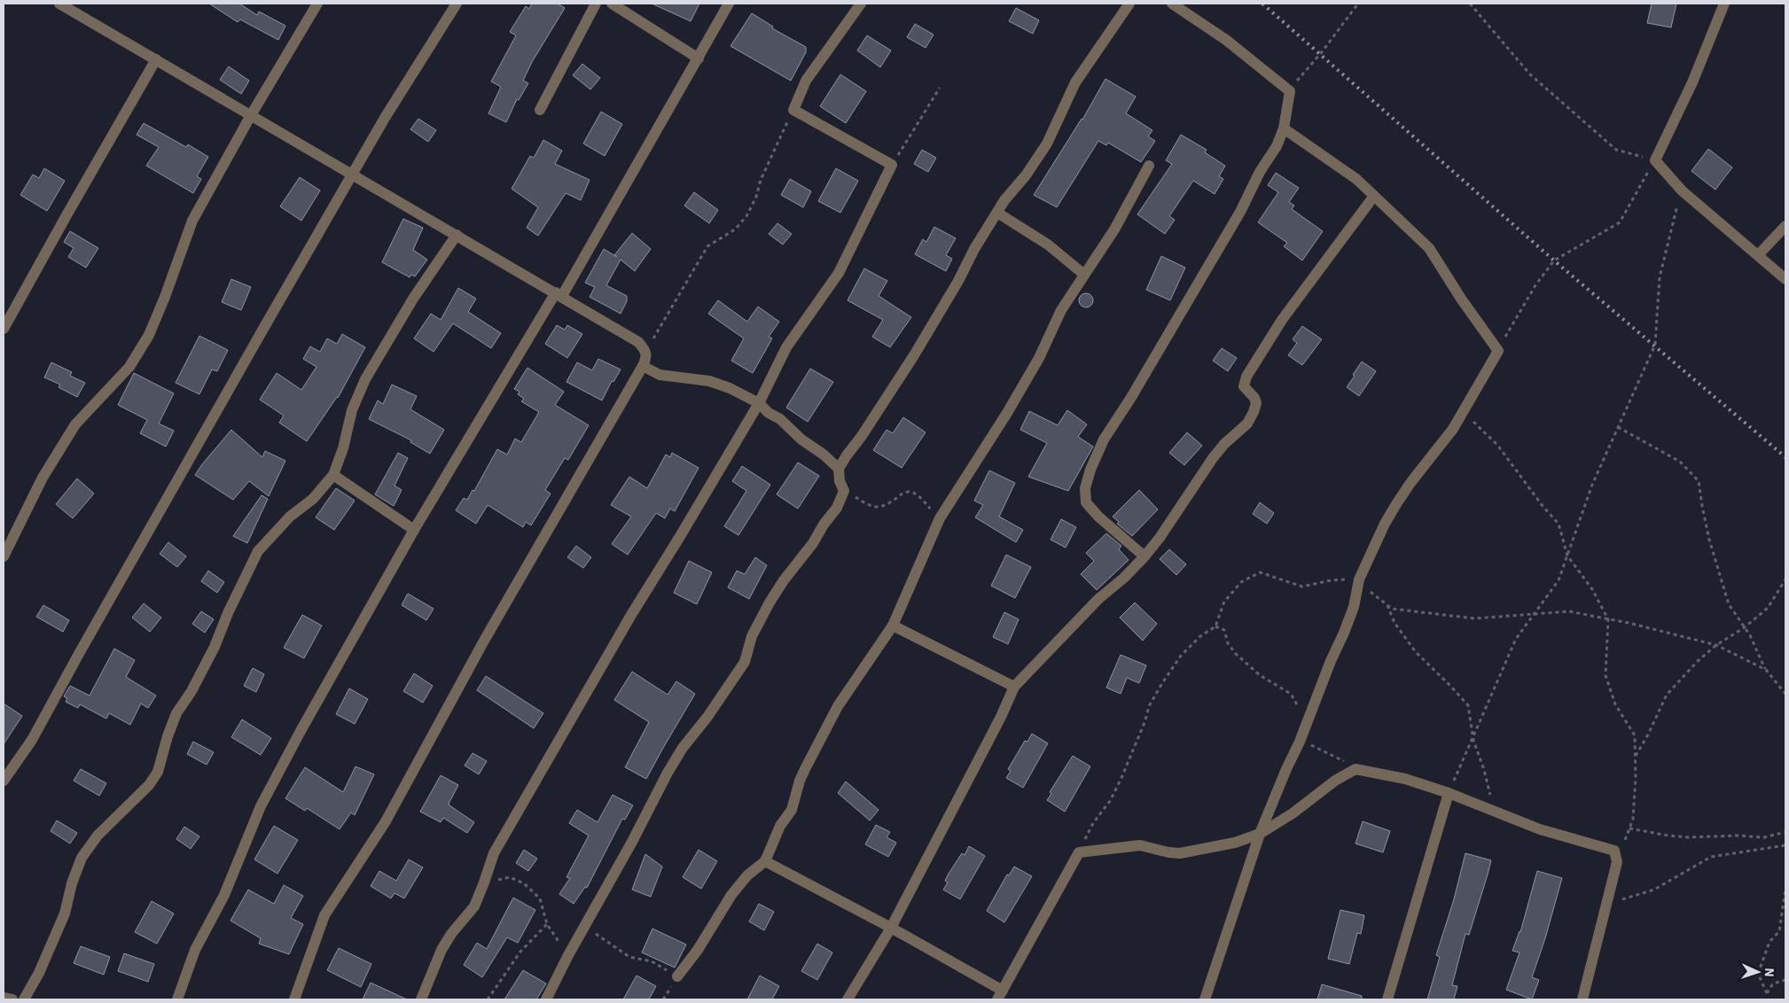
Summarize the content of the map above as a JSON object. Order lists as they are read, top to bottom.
{
  "north": "right"
}
